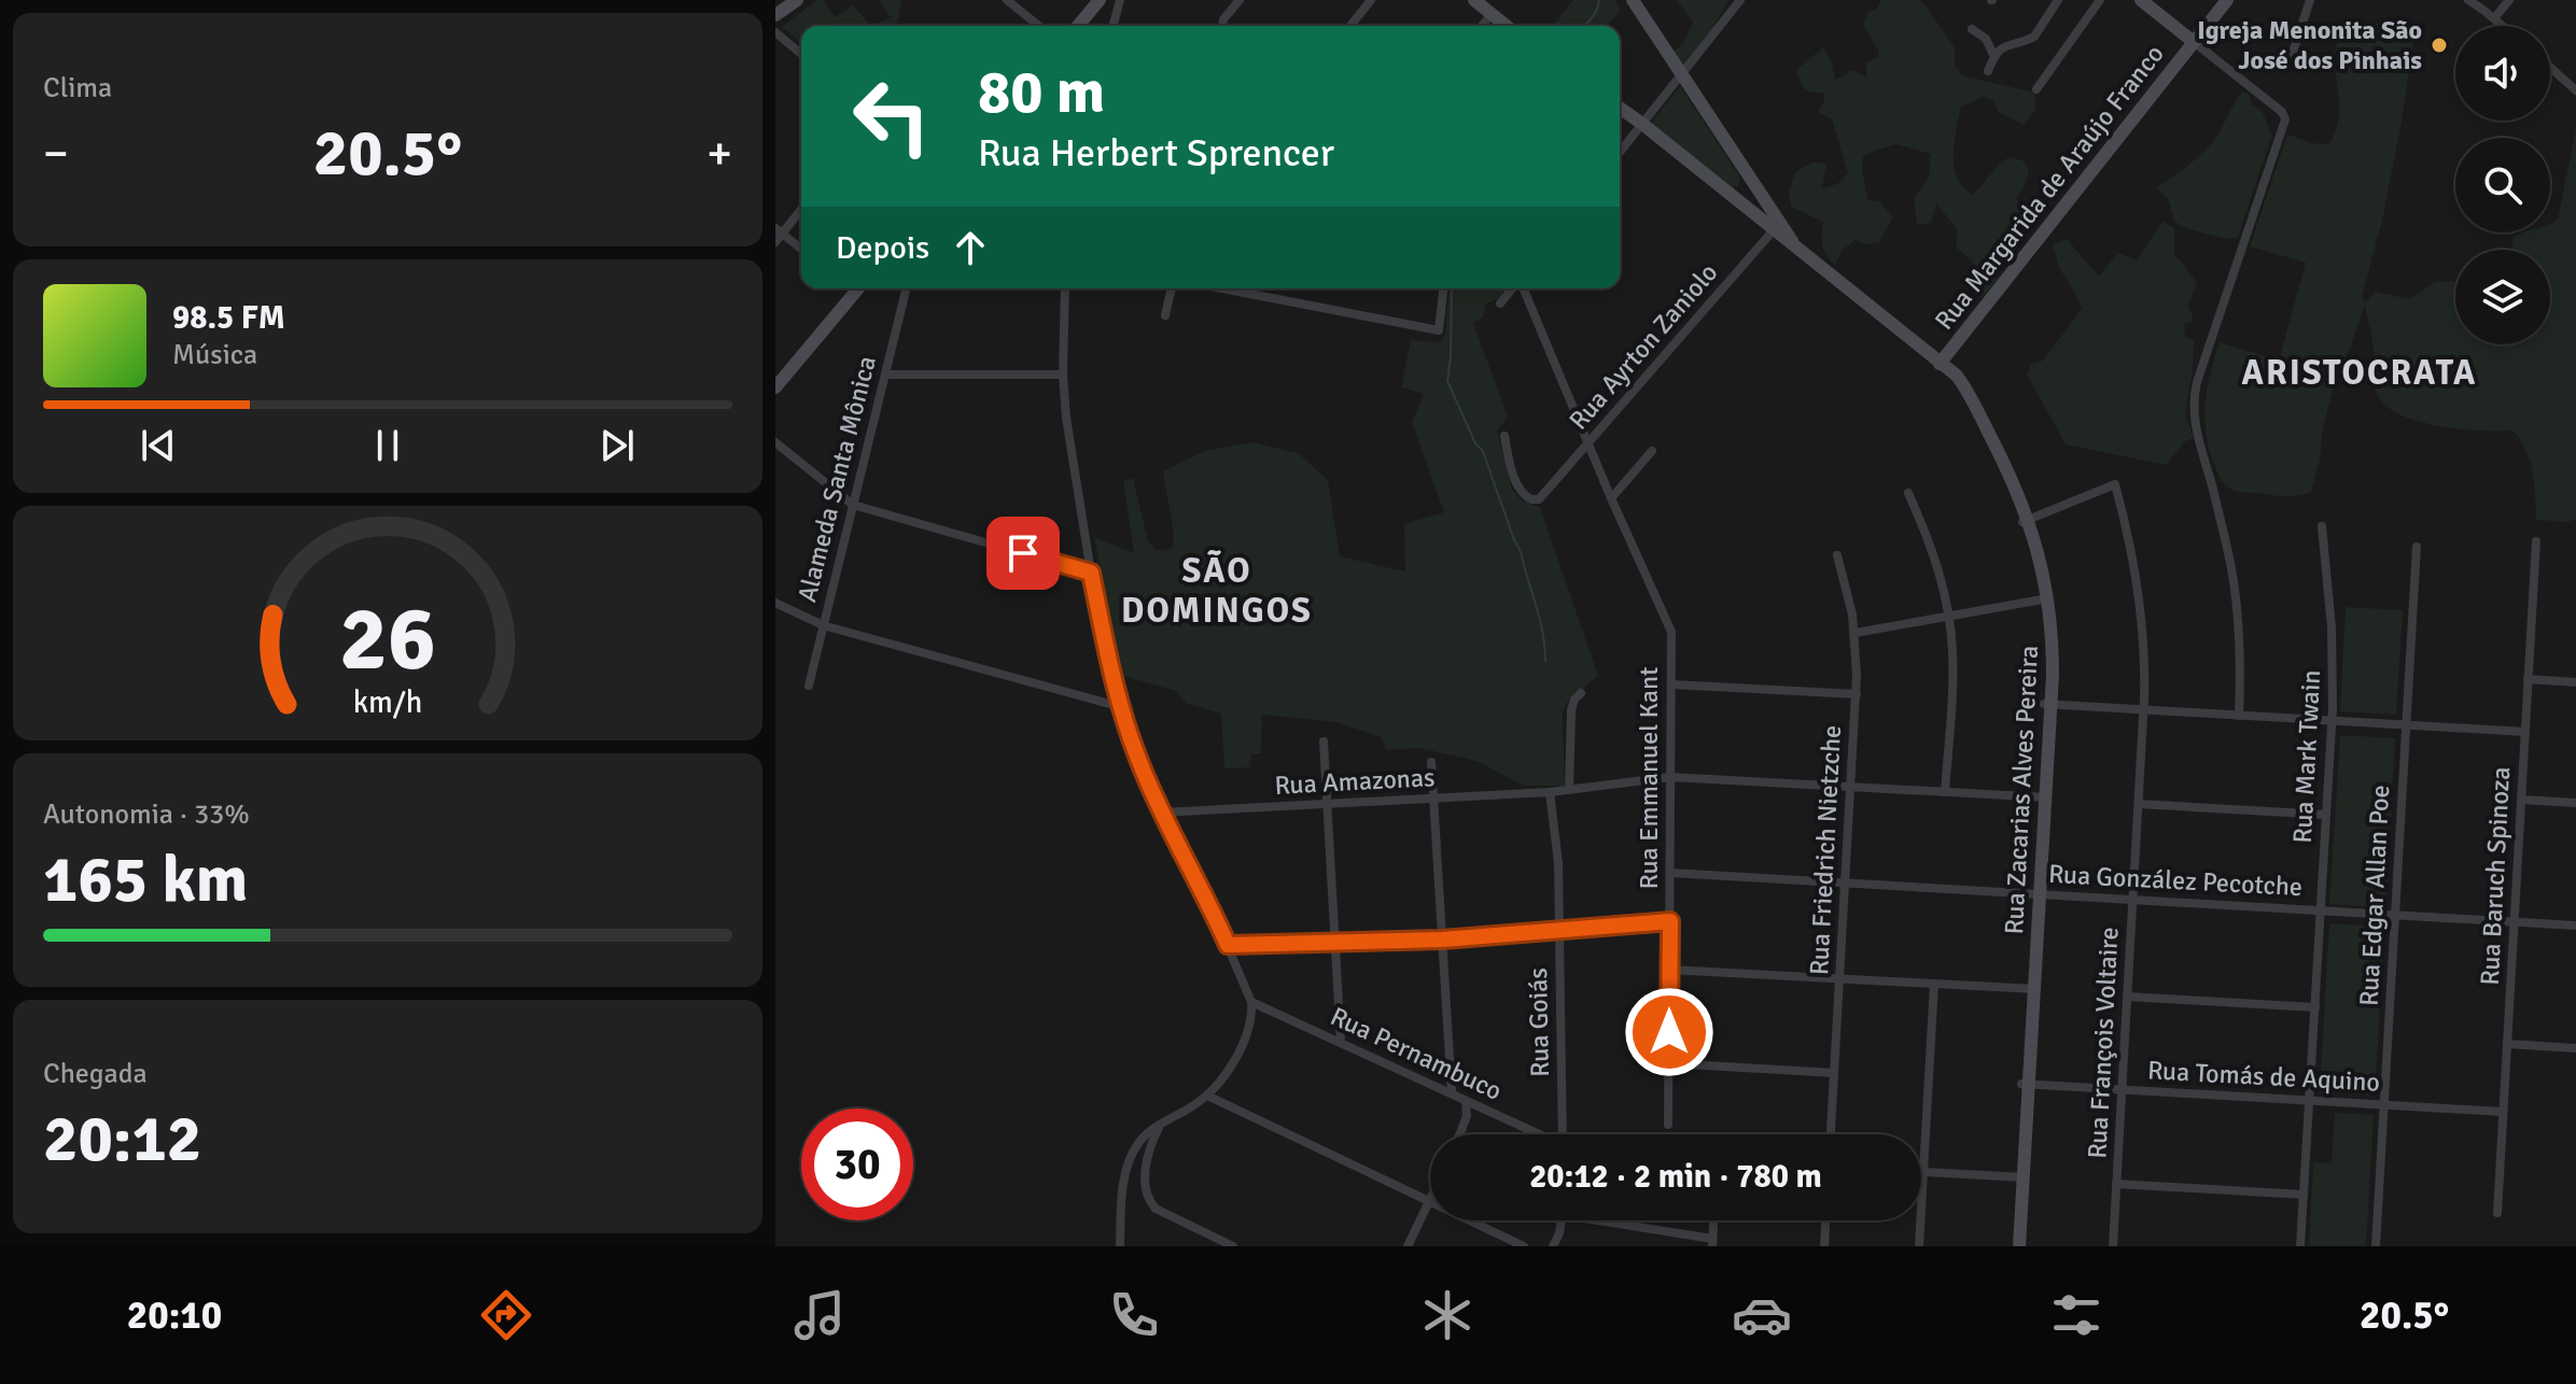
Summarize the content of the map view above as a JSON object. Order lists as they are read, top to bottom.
{
  "streets": {
    "main road": ["Rua Margarida de Araújo Franco", "Rua Zacarias Alves Pereira"],
    "street": [
      "Rua Ayrton Zaniolo",
      "Alameda Santa Mônica",
      "Rua Mark Twain",
      "Rua Emmanuel Kant",
      "Rua Amazonas",
      "Rua Friedrich Nietzche",
      "Rua Baruch Spinoza",
      "Rua González Pecotche",
      "Rua Edgar Allan Poe",
      "Rua Goiás",
      "Rua François Voltaire",
      "Rua Pernambuco",
      "Rua Tomás de Aquino"
    ]
  },
  "crossings": [
    ["Rua Margarida de Araújo Franco", "Rua Zacarias Alves Pereira"],
    ["Rua Ayrton Zaniolo", "Rua Zacarias Alves Pereira"],
    ["Rua Mark Twain", "Rua González Pecotche"],
    ["Rua Mark Twain", "Rua Tomás de Aquino"],
    ["Rua Emmanuel Kant", "Rua Amazonas"],
    ["Rua Emmanuel Kant", "Rua González Pecotche"],
    ["Rua Amazonas", "Rua Zacarias Alves Pereira"],
    ["Rua Amazonas", "Rua Friedrich Nietzche"],
    ["Rua Amazonas", "Rua Goiás"],
    ["Rua Zacarias Alves Pereira", "Rua González Pecotche"],
    ["Rua Zacarias Alves Pereira", "Rua François Voltaire"],
    ["Rua Zacarias Alves Pereira", "Rua Tomás de Aquino"],
    ["Rua Friedrich Nietzche", "Rua González Pecotche"],
    ["Rua Baruch Spinoza", "Rua González Pecotche"],
    ["Rua Baruch Spinoza", "Rua Tomás de Aquino"],
    ["Rua González Pecotche", "Rua Edgar Allan Poe"],
    ["Rua González Pecotche", "Rua François Voltaire"],
    ["Rua Edgar Allan Poe", "Rua Tomás de Aquino"],
    ["Rua François Voltaire", "Rua Tomás de Aquino"]
  ],
  "districts": ["ARISTOCRATA", "SÃO DOMINGOS"],
  "places": ["Igreja Menonita São José dos Pinhais"],
  "page": {
    "tile": [
      "Clima",
      ["Autonomia · 33%", "165 km"],
      ["Chegada", "20:12"]
    ],
    "turn": ["80 m", "Rua Herbert Sprencer"],
    "heat": ["−", "20.5°", "+"],
    "then": "Depois",
    "song": ["98.5 FM", "Música"],
    "limit": "30",
    "trip": "20:12 · 2 min · 780 m",
    "tabs": ["20:10", "20.5°"],
    "gauge": ["26", "km/h"]
  }
}
